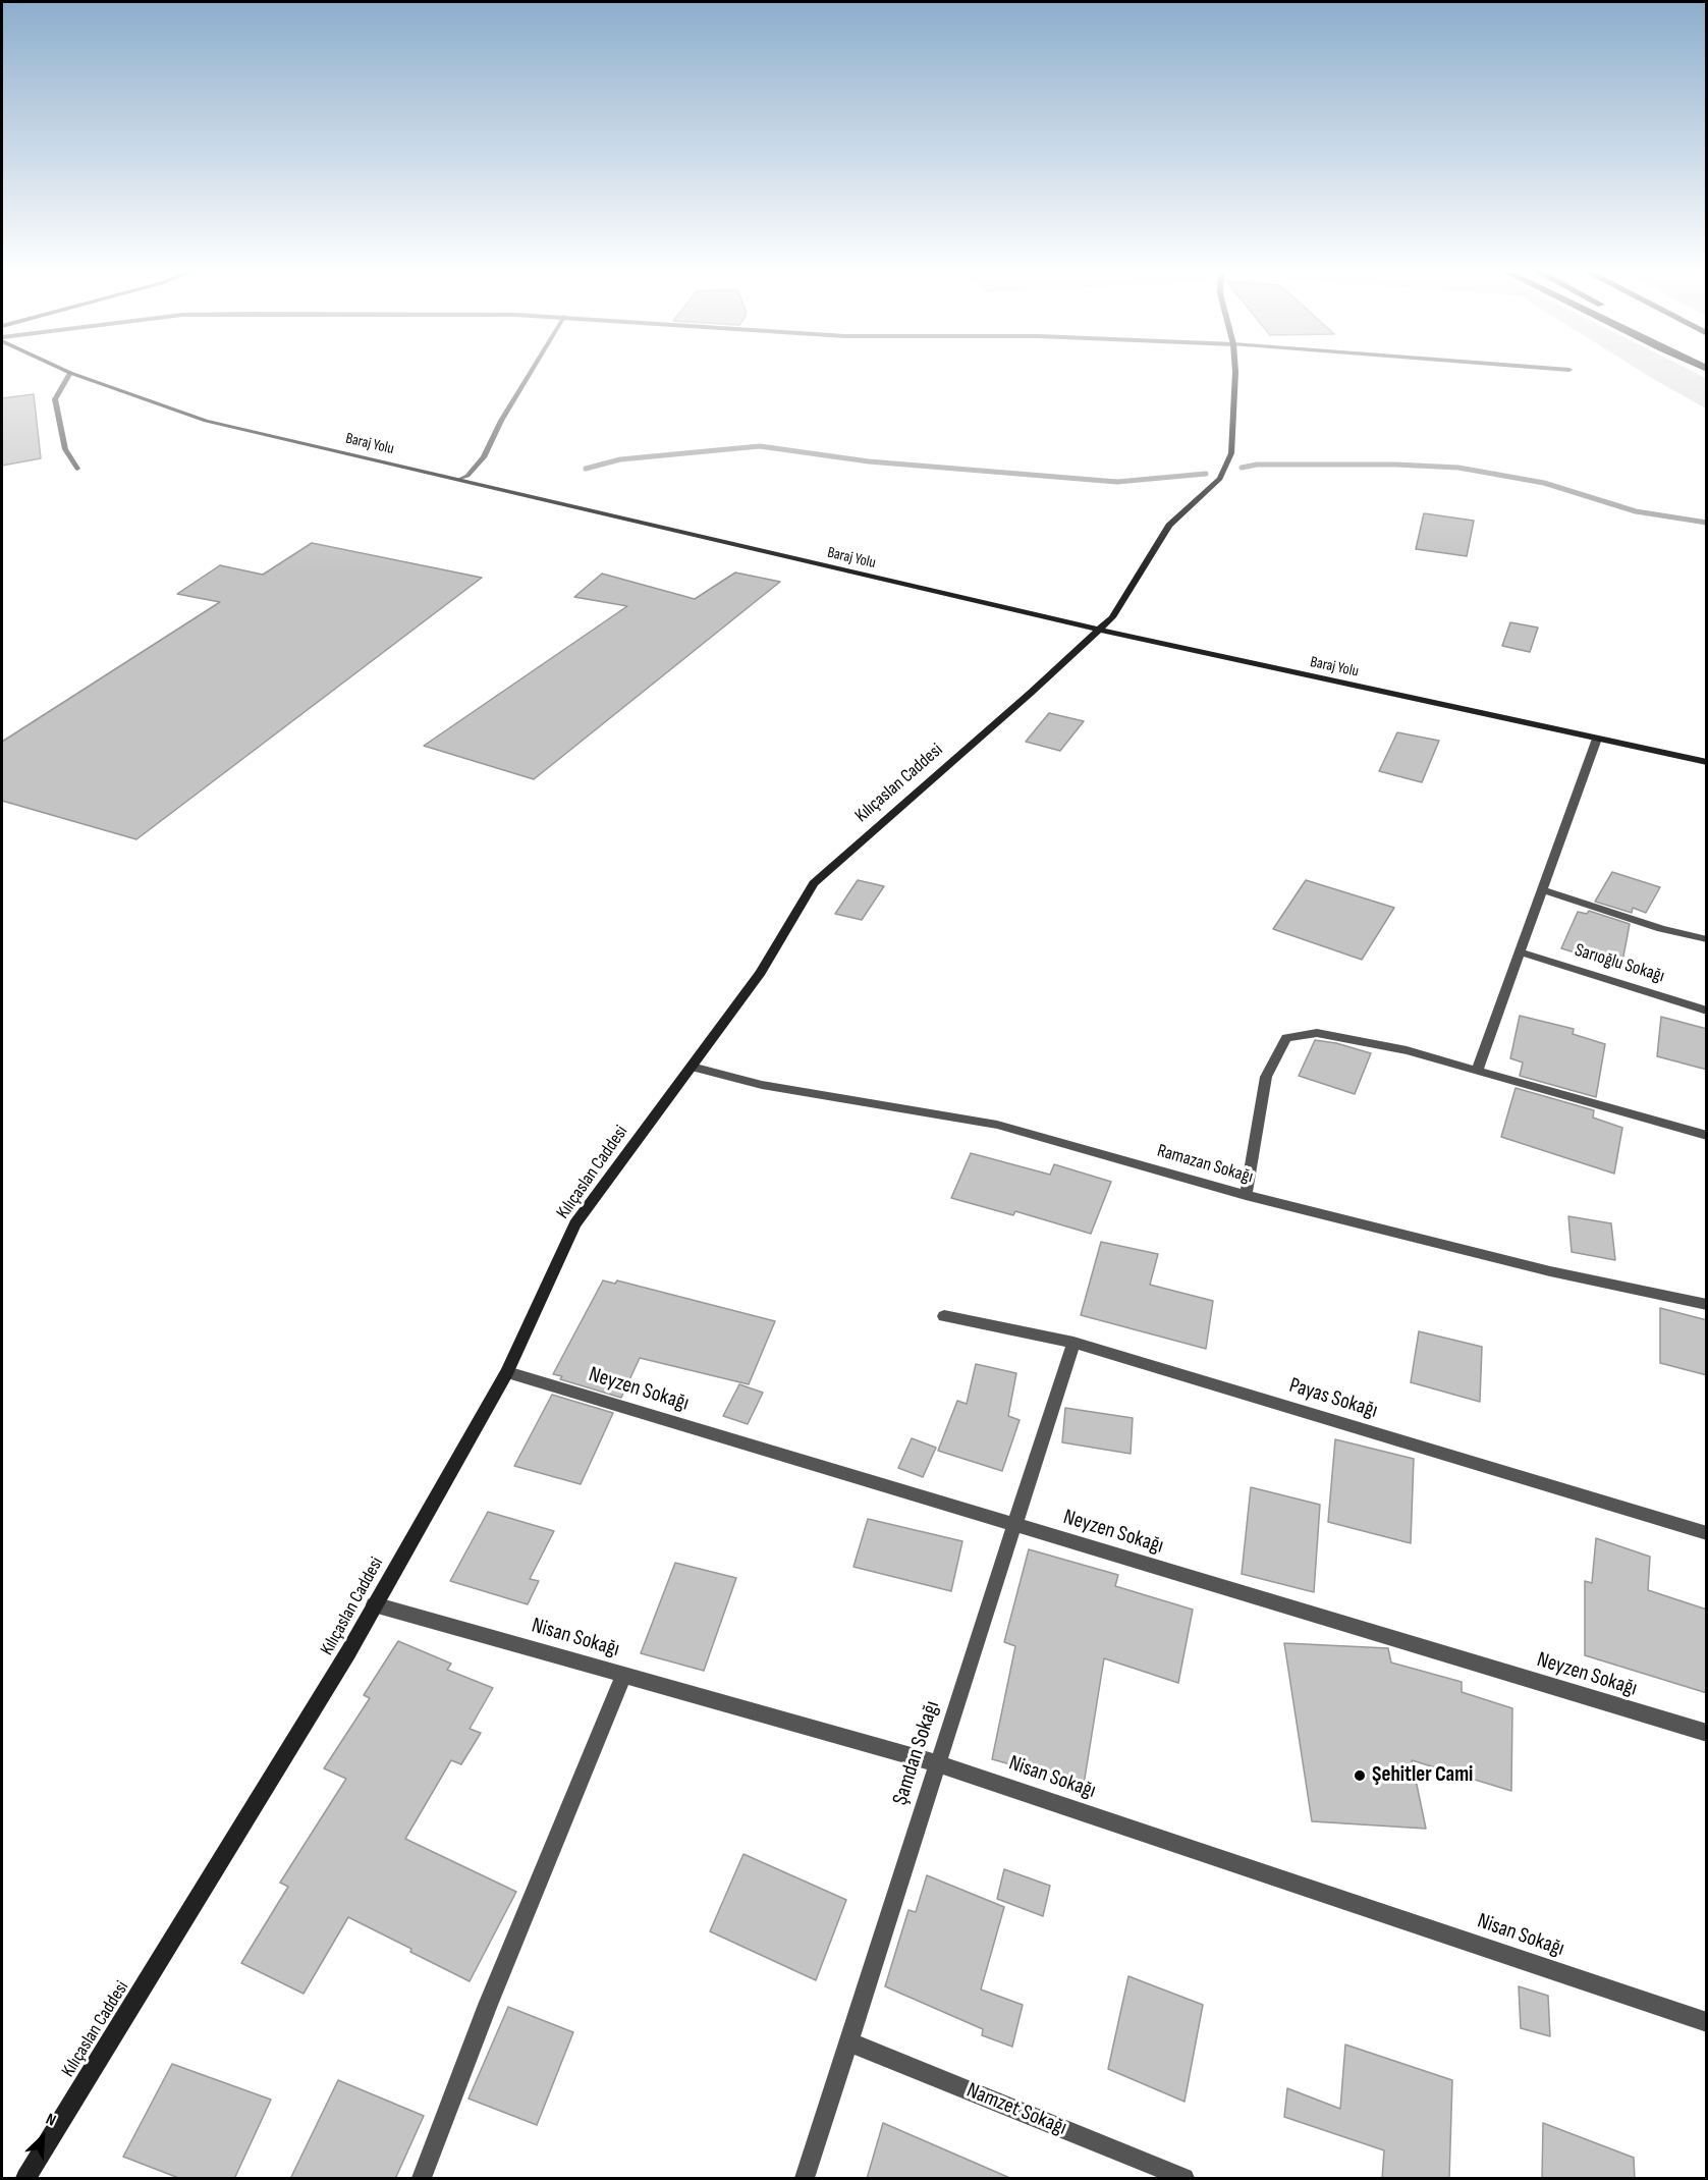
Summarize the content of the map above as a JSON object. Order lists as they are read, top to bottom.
{
  "streets": {
    "street": [
      "Baraj Yolu",
      "Kılıçaslan Caddesi",
      "Sarıoğlu Sokağı",
      "Ramazan Sokağı",
      "Neyzen Sokağı",
      "Payas Sokağı",
      "Nisan Sokağı",
      "Şamdan Sokağı",
      "Namzet Sokağı"
    ]
  },
  "crossings": [
    ["Baraj Yolu", "Kılıçaslan Caddesi"],
    ["Kılıçaslan Caddesi", "Ramazan Sokağı"],
    ["Kılıçaslan Caddesi", "Neyzen Sokağı"],
    ["Kılıçaslan Caddesi", "Nisan Sokağı"],
    ["Neyzen Sokağı", "Şamdan Sokağı"],
    ["Payas Sokağı", "Şamdan Sokağı"],
    ["Nisan Sokağı", "Şamdan Sokağı"],
    ["Şamdan Sokağı", "Namzet Sokağı"]
  ],
  "places": ["Şehitler Cami"],
  "north": "top right"
}
